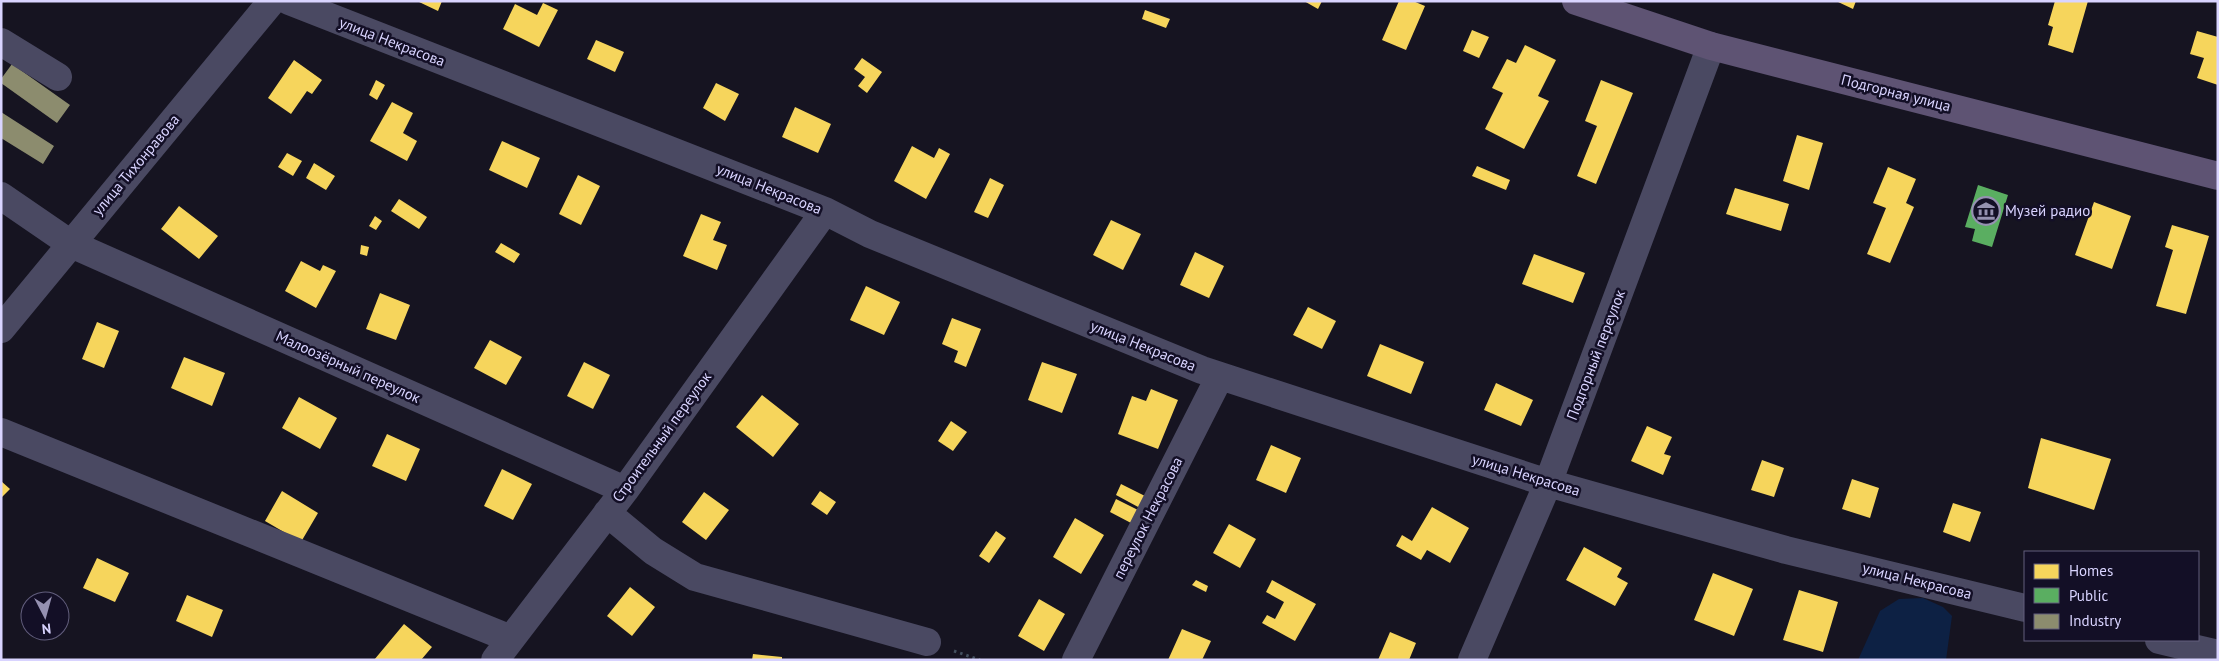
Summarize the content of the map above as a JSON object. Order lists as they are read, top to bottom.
{
  "streets": {
    "main road": ["Подгорная улица"],
    "street": [
      "улица Некрасова",
      "улица Тихонравова",
      "Подгорный переулок",
      "Малоозёрный переулок",
      "Строительный переулок",
      "переулок Некрасова"
    ]
  },
  "crossings": [
    ["улица Некрасова", "Подгорный переулок"],
    ["улица Некрасова", "Строительный переулок"],
    ["улица Некрасова", "переулок Некрасова"],
    ["Подгорная улица", "Подгорный переулок"],
    ["улица Тихонравова", "Малоозёрный переулок"],
    ["Малоозёрный переулок", "Строительный переулок"]
  ],
  "places": {
    "museum": ["Музей радио"]
  },
  "legend": ["Homes", "Public", "Industry"],
  "north": "bottom"
}
